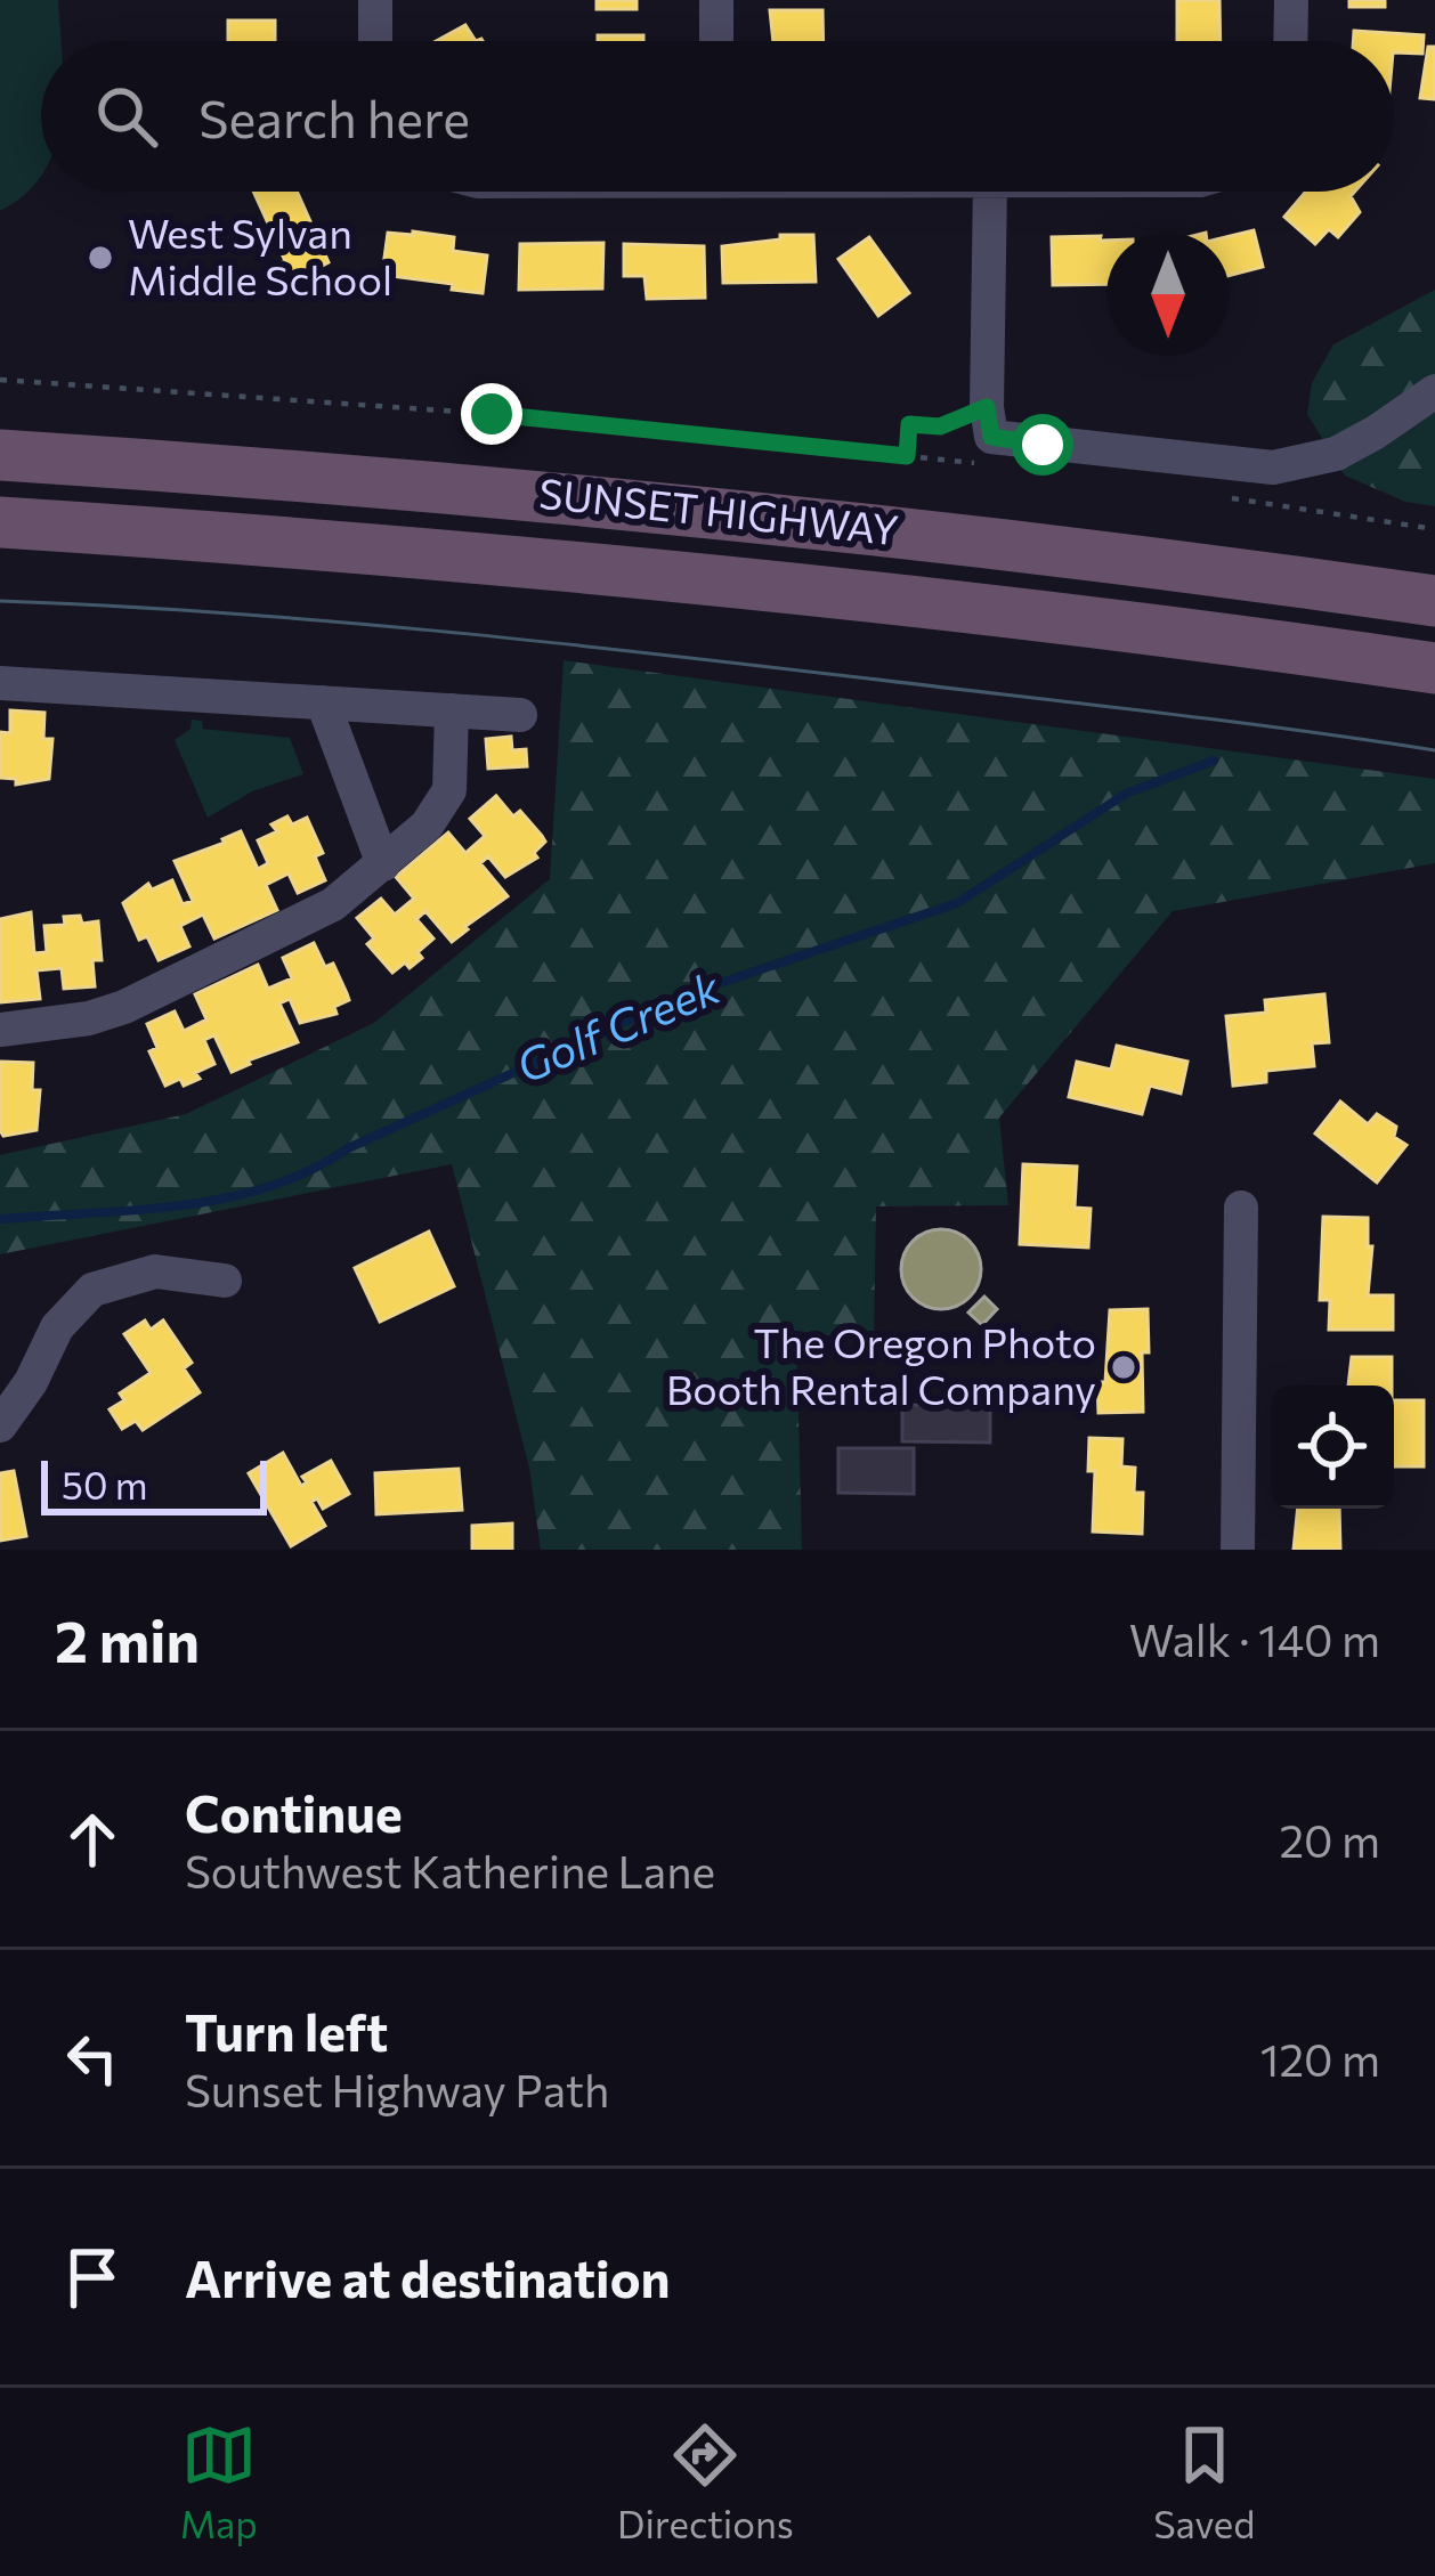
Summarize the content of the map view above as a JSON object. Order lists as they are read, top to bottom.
{
  "streets": {
    "highway": ["SUNSET HIGHWAY"]
  },
  "water": ["Golf Creek"],
  "places": ["West Sylvan Middle School", "The Oregon Photo Booth Rental Company"],
  "scale_bar": "50 m",
  "north": "bottom",
  "page": {
    "search": "Search here",
    "scale": "50 m",
    "heading": ["2 min", "Walk · 140 m"],
    "list": [
      ["Continue", "Southwest Katherine Lane", "20 m"],
      ["Turn left", "Sunset Highway Path", "120 m"],
      "Arrive at destination"
    ],
    "nav": ["Map", "Directions", "Saved"]
  }
}
